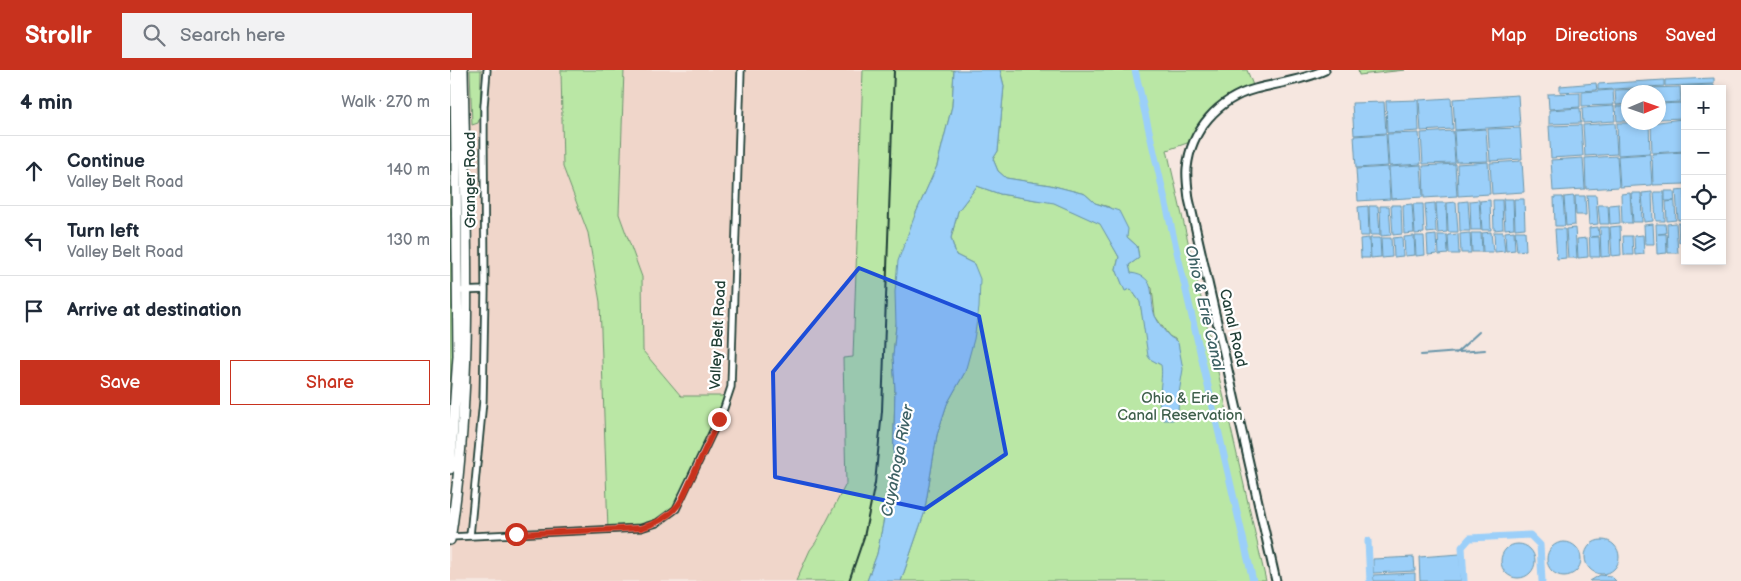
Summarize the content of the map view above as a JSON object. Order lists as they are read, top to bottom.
{
  "streets": {
    "main road": ["Granger Road"],
    "street": ["Canal Road", "Valley Belt Road"]
  },
  "crossings": [
    ["Granger Road", "Valley Belt Road"]
  ],
  "water": ["Ohio & Erie Canal", "Cuyahoga River"],
  "parks": ["Ohio & Erie Canal Reservation"],
  "north": "right",
  "page": {
    "header": "Strollr",
    "search": "Search here",
    "nav": ["Map", "Directions", "Saved"],
    "heading": ["4 min", "Walk · 270 m"],
    "map_buttons": ["+", "−"],
    "list": [
      ["Continue", "Valley Belt Road", "140 m"],
      ["Turn left", "Valley Belt Road", "130 m"],
      "Arrive at destination"
    ],
    "buttons": ["Save", "Share"]
  }
}
